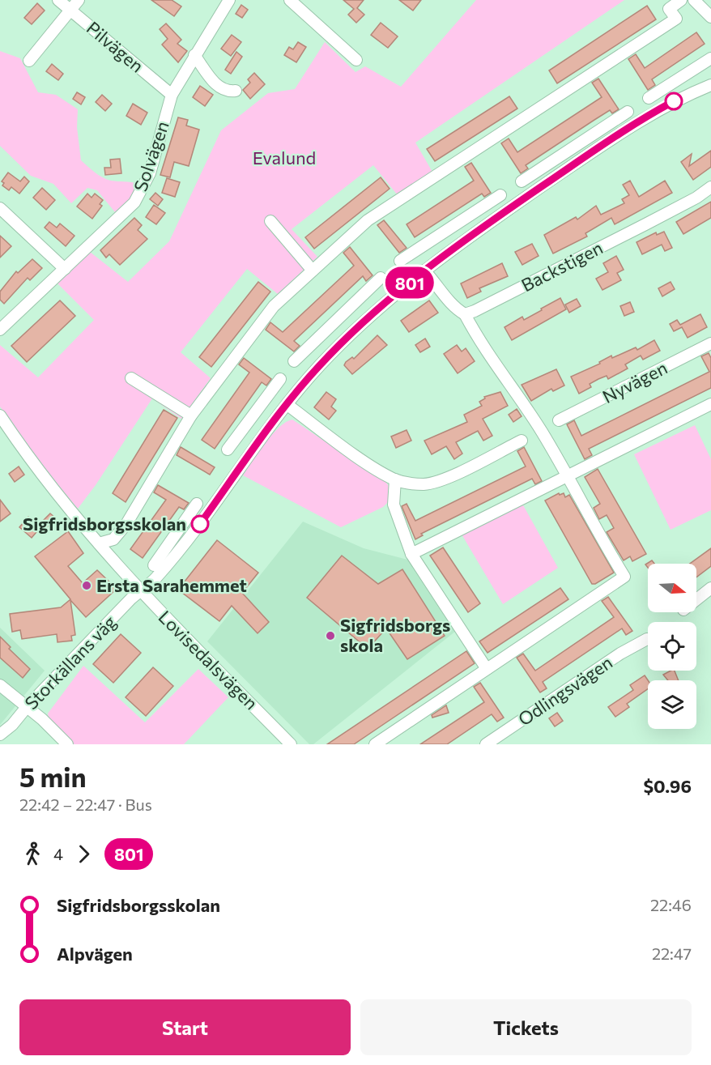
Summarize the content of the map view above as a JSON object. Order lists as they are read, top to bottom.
{
  "streets": {
    "street": [
      "Pilvägen",
      "Solvägen",
      "Backstigen",
      "Nyvägen",
      "Lovisedalsvägen",
      "Storkällans väg",
      "Odlingsvägen"
    ]
  },
  "crossings": [
    ["Pilvägen", "Solvägen"],
    ["Lovisedalsvägen", "Storkällans väg"]
  ],
  "parks": ["Evalund"],
  "places": ["Sigfridsborgsskolan", "Ersta Sarahemmet", "Sigfridsborgs skola"],
  "lines": ["bus line 801"],
  "north": "right",
  "page": {
    "on_map": "801",
    "heading": ["5 min", "22:42 – 22:47 · Bus", "$0.96"],
    "legs": ["4", "801"],
    "list": [
      {
        "name": "Sigfridsborgsskolan",
        "value": "22:46"
      },
      {
        "name": "Alpvägen",
        "value": "22:47"
      }
    ],
    "buttons": ["Start", "Tickets"]
  }
}
